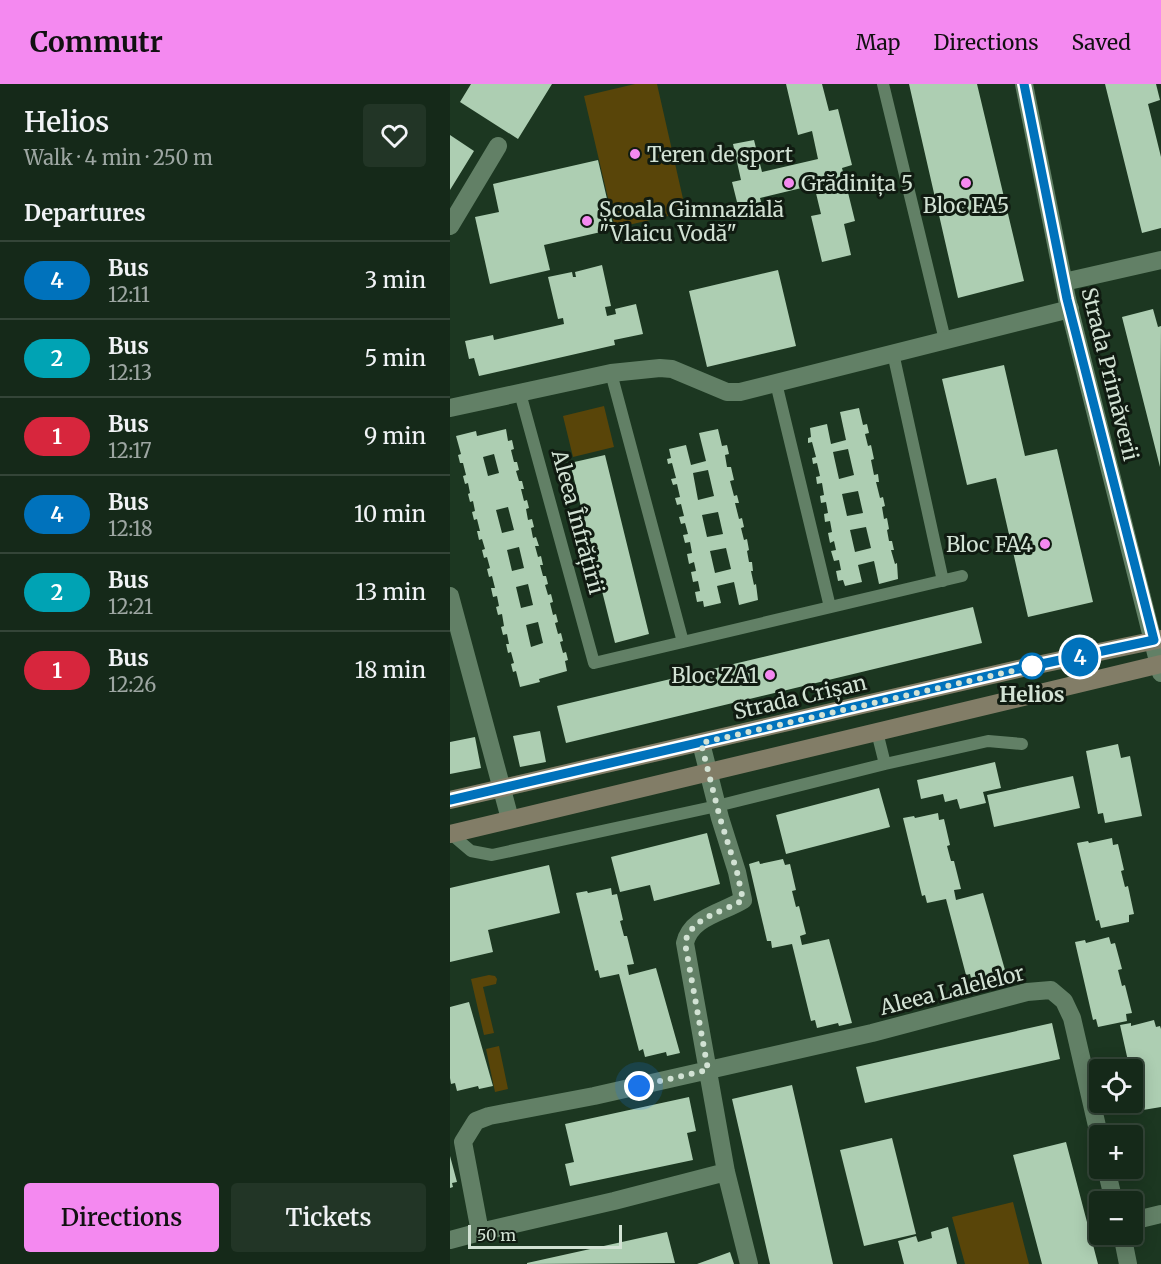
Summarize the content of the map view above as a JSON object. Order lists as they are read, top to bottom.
{
  "streets": {
    "main road": ["Strada Crișan"],
    "street": ["Strada Primăverii", "Aleea Lalelelor"],
    "lane": ["Aleea Înfrățirii"]
  },
  "crossings": [
    ["Strada Primăverii", "Strada Crișan"]
  ],
  "places": [
    "Teren de sport",
    "Grădinița 5",
    "Bloc FA5",
    "Școala Gimnazială \"Vlaicu Vodă\"",
    "Bloc FA4",
    "Helios",
    "Bloc ZA1"
  ],
  "lines": ["bus line 4"],
  "scale_bar": "50 m",
  "page": {
    "header": "Commutr",
    "nav": ["Map", "Directions", "Saved"],
    "heading": [
      ["Helios", "Walk · 4 min · 250 m"],
      "Departures"
    ],
    "on_map": "4",
    "list": [
      {
        "mark": "4",
        "name": "Bus",
        "note": "12:11",
        "value": "3 min"
      },
      {
        "mark": "2",
        "name": "Bus",
        "note": "12:13",
        "value": "5 min"
      },
      {
        "mark": "1",
        "name": "Bus",
        "note": "12:17",
        "value": "9 min"
      },
      {
        "mark": "4",
        "name": "Bus",
        "note": "12:18",
        "value": "10 min"
      },
      {
        "mark": "2",
        "name": "Bus",
        "note": "12:21",
        "value": "13 min"
      },
      {
        "mark": "1",
        "name": "Bus",
        "note": "12:26",
        "value": "18 min"
      }
    ],
    "map_buttons": ["+", "−"],
    "buttons": ["Directions", "Tickets"],
    "scale": "50 m"
  }
}
